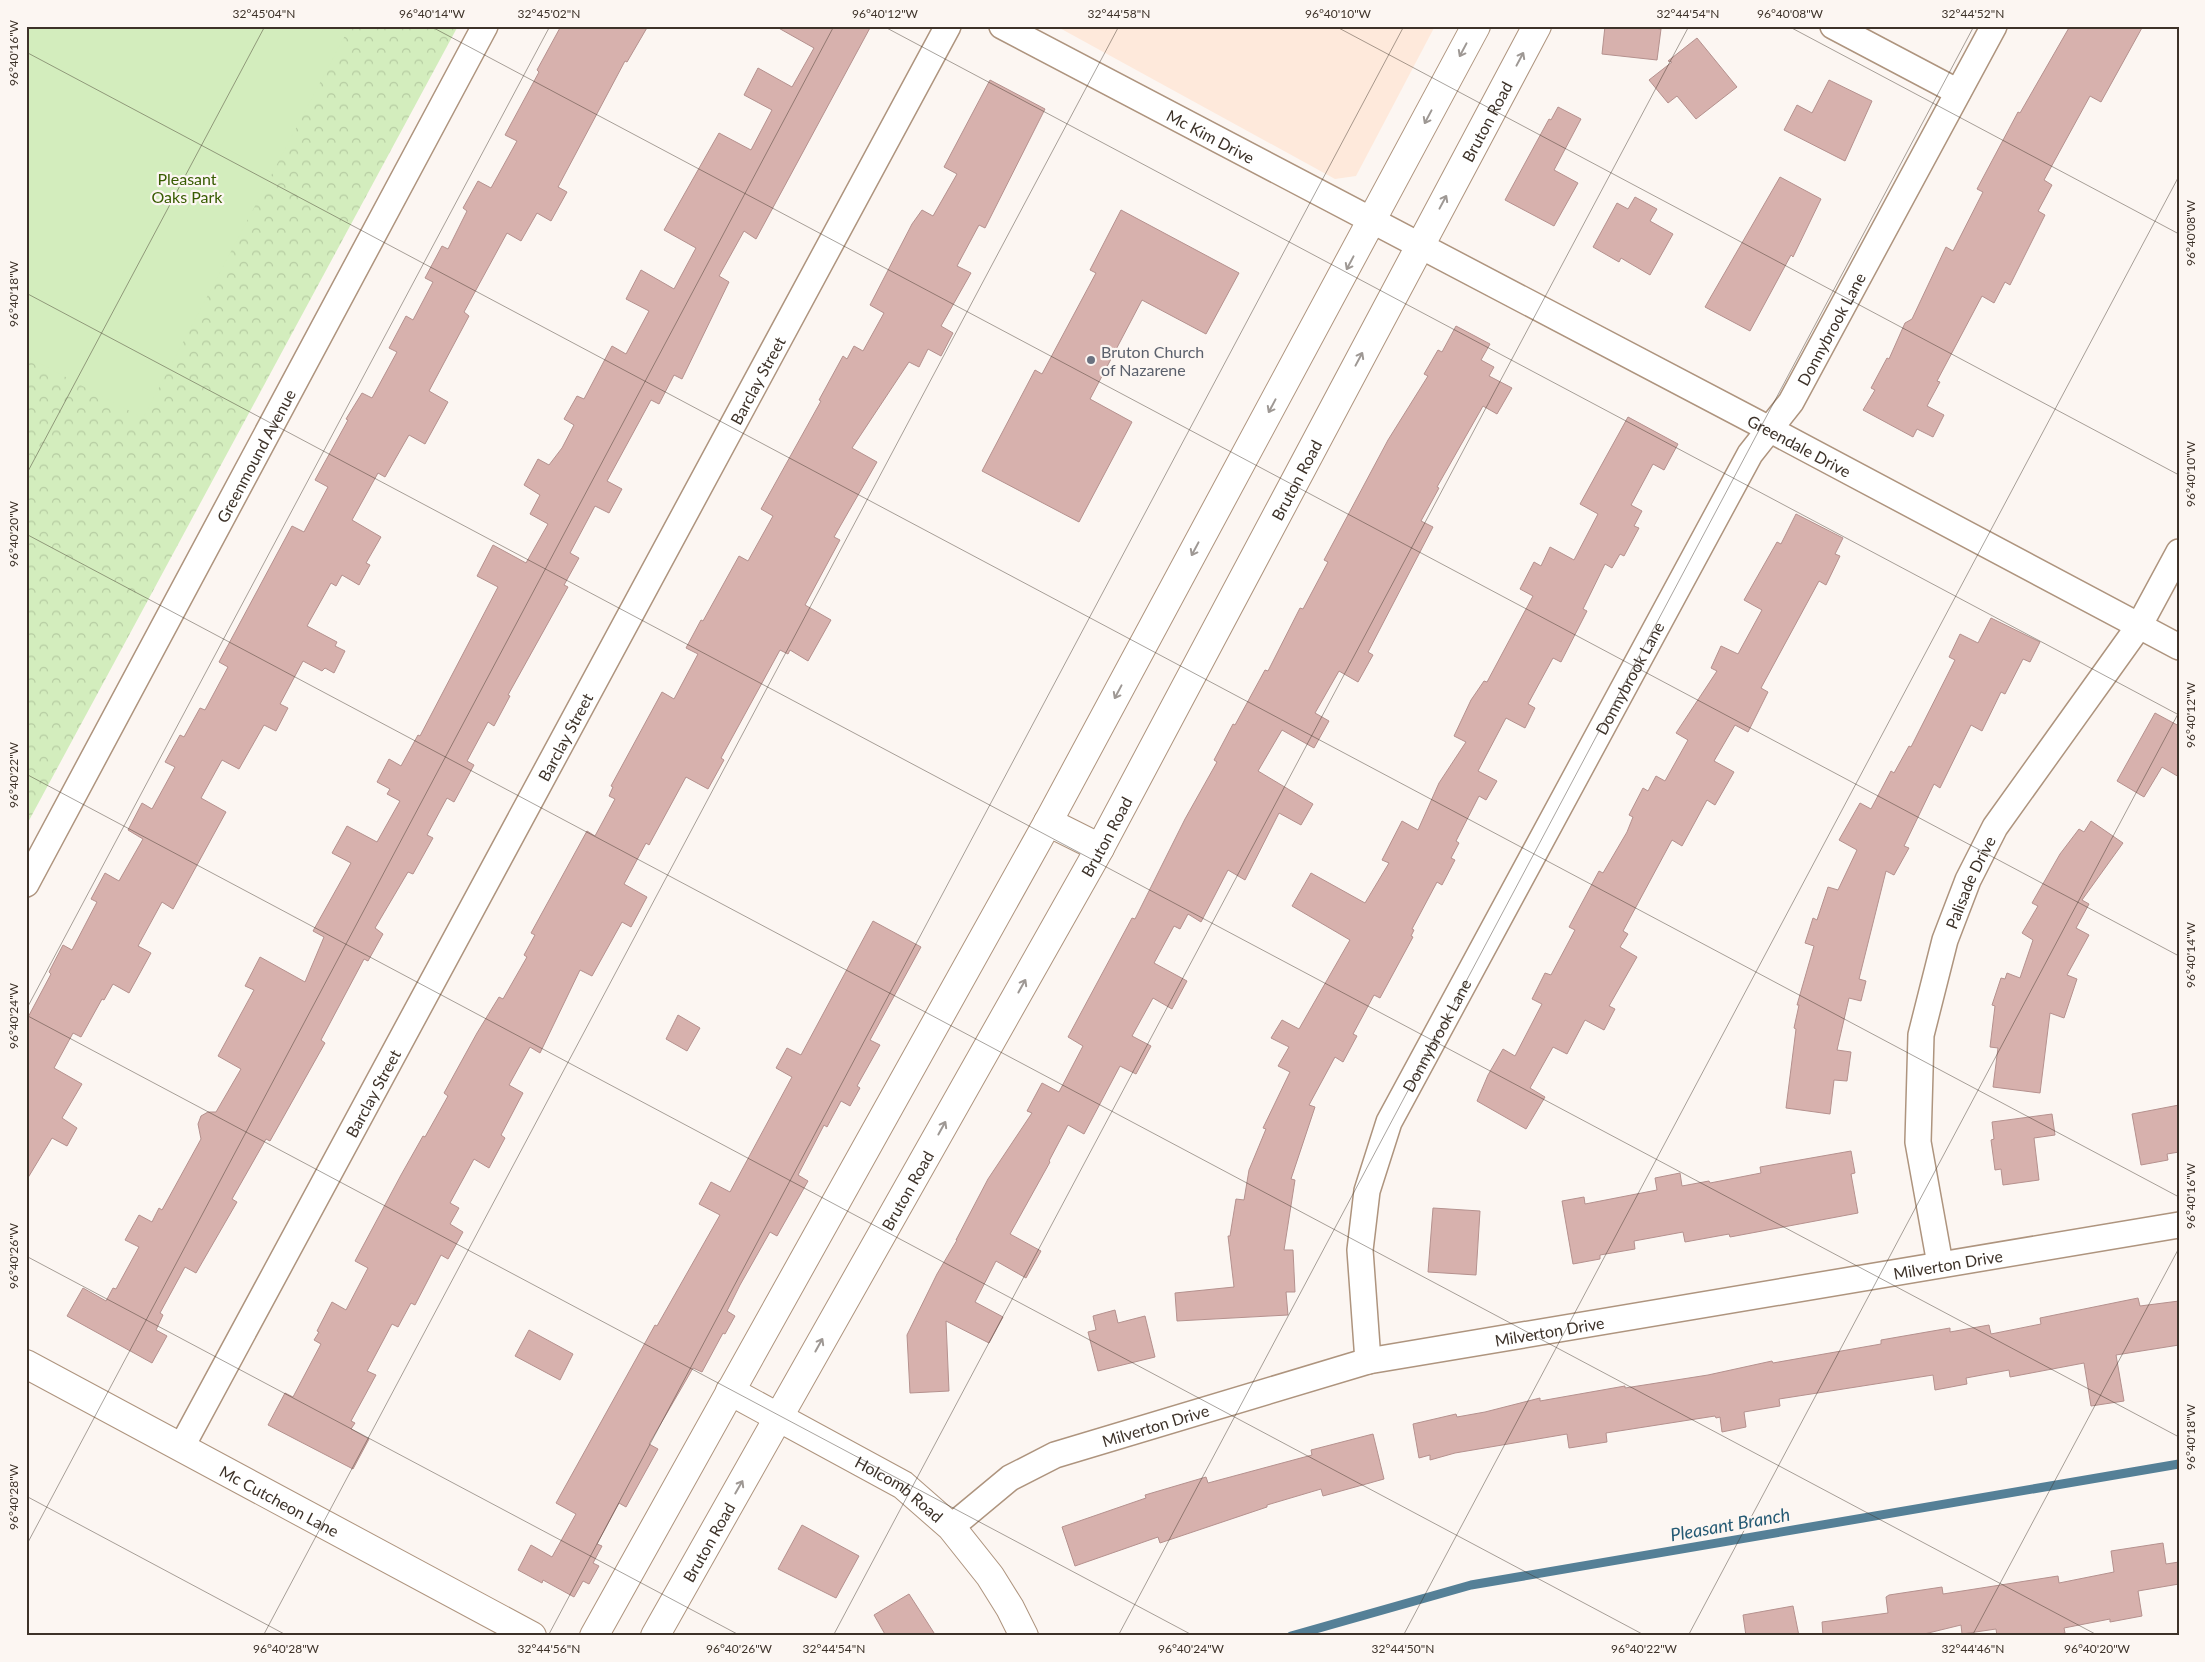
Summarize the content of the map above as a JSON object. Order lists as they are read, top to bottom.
{
  "streets": {
    "main road": ["Bruton Road", "Holcomb Road", "Mc Cutcheon Lane"],
    "street": [
      "Mc Kim Drive",
      "Donnybrook Lane",
      "Barclay Street",
      "Greendale Drive",
      "Greenmound Avenue",
      "Palisade Drive",
      "Milverton Drive"
    ]
  },
  "crossings": [
    ["Bruton Road", "Mc Kim Drive"],
    ["Bruton Road", "Greendale Drive"],
    ["Bruton Road", "Holcomb Road"],
    ["Mc Kim Drive", "Greendale Drive"],
    ["Donnybrook Lane", "Greendale Drive"],
    ["Donnybrook Lane", "Milverton Drive"],
    ["Barclay Street", "Mc Cutcheon Lane"],
    ["Greendale Drive", "Palisade Drive"],
    ["Palisade Drive", "Milverton Drive"],
    ["Milverton Drive", "Holcomb Road"]
  ],
  "water": ["Pleasant Branch"],
  "parks": ["Pleasant Oaks Park"],
  "places": ["Bruton Church of Nazarene"],
  "coordinates": [
    "32°45'04\"N",
    "96°40'14\"W",
    "32°45'02\"N",
    "96°40'12\"W",
    "32°44'58\"N",
    "96°40'10\"W",
    "32°44'54\"N",
    "96°40'08\"W",
    "32°44'52\"N",
    "96°40'16\"W",
    "96°40'18\"W",
    "96°40'20\"W",
    "96°40'22\"W",
    "96°40'24\"W",
    "96°40'26\"W",
    "96°40'28\"W",
    "32°44'56\"N",
    "32°44'50\"N",
    "32°44'46\"N"
  ]
}
